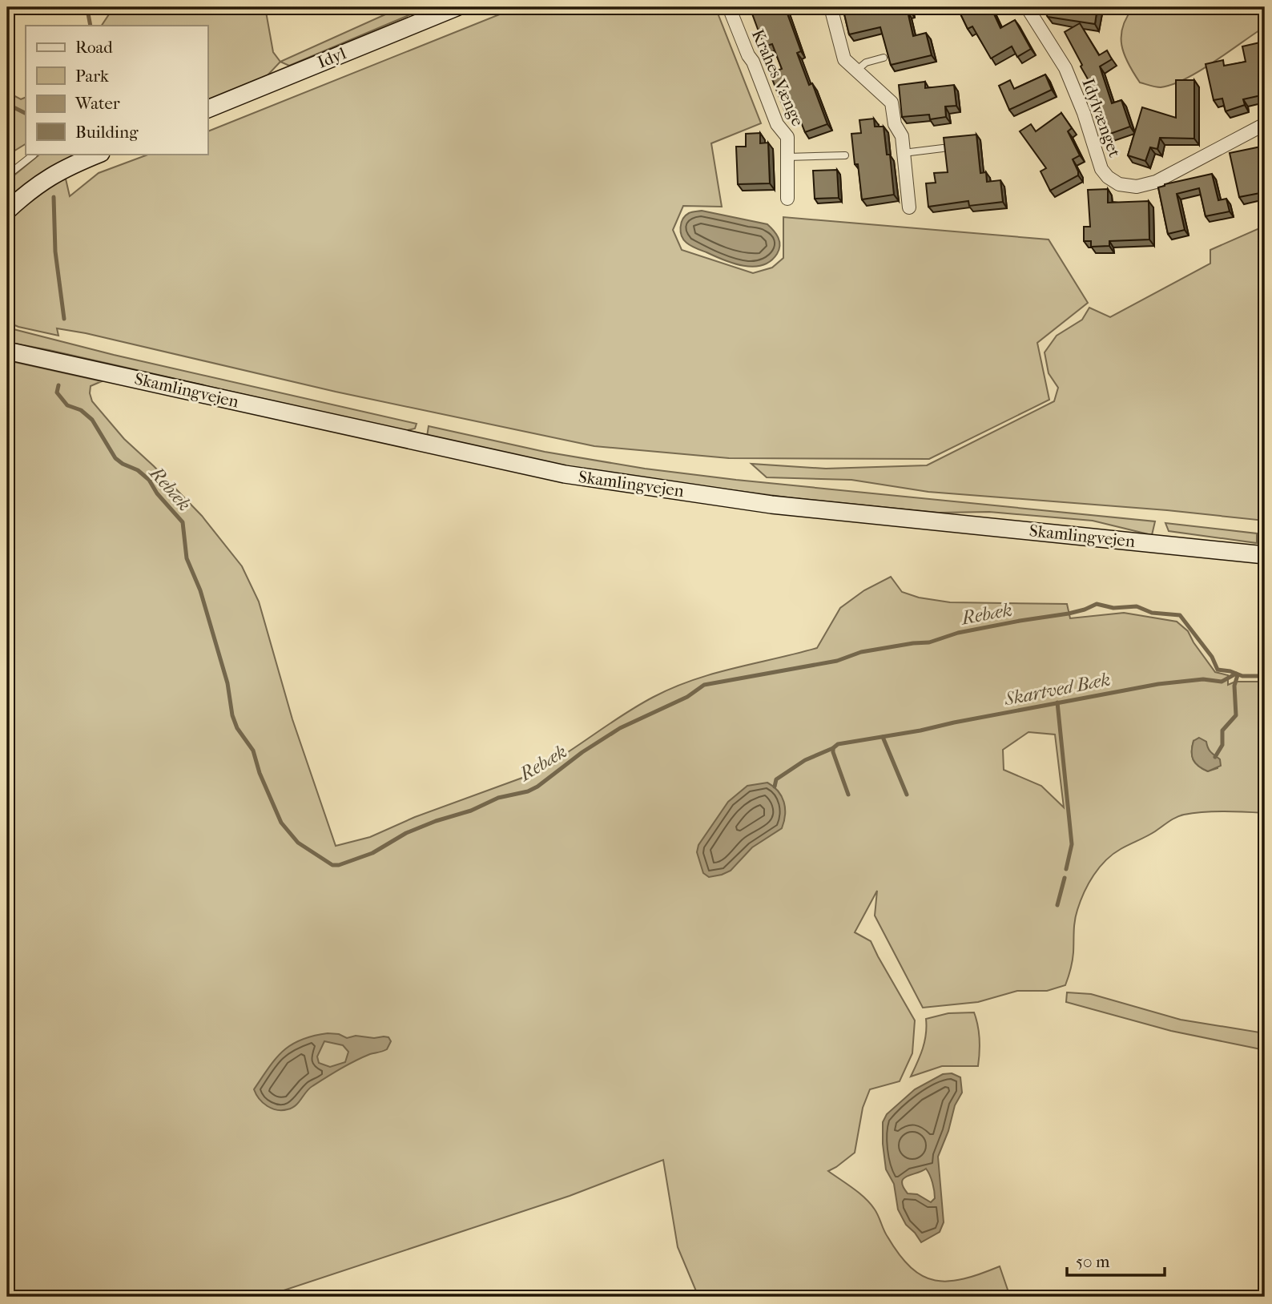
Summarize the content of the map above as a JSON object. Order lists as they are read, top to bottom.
{
  "streets": {
    "street": [
      "Idyl",
      "Krahes Vænge",
      "Idylvænget",
      "Skamlingvejen"
    ]
  },
  "water": ["Rebæk", "Skartved Bæk"],
  "legend": [
    "Road",
    "Park",
    "Water",
    "Building"
  ],
  "scale_bar": "50 m"
}
